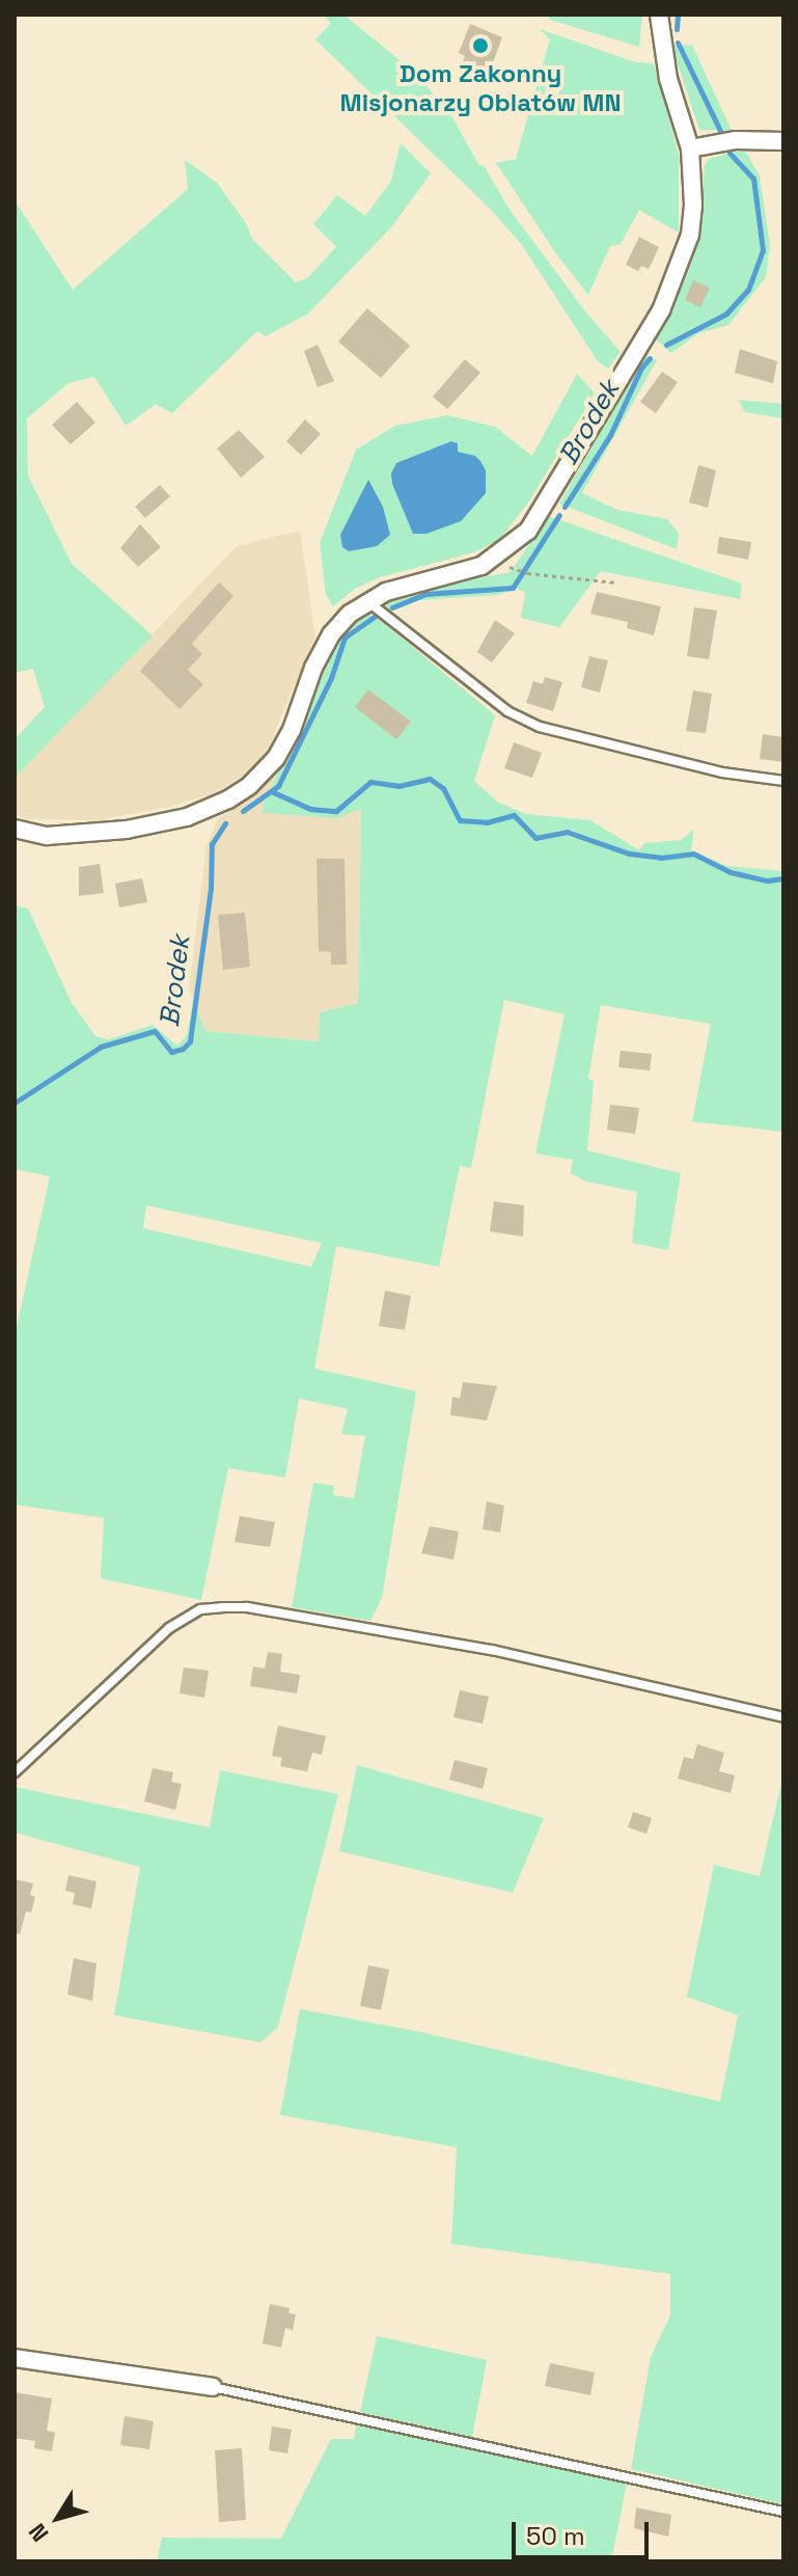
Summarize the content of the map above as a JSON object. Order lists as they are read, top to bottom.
{
  "water": ["Brodek"],
  "places": ["Dom Zakonny Misjonarzy Oblatów MN"],
  "scale_bar": "50 m",
  "north": "bottom left"
}
